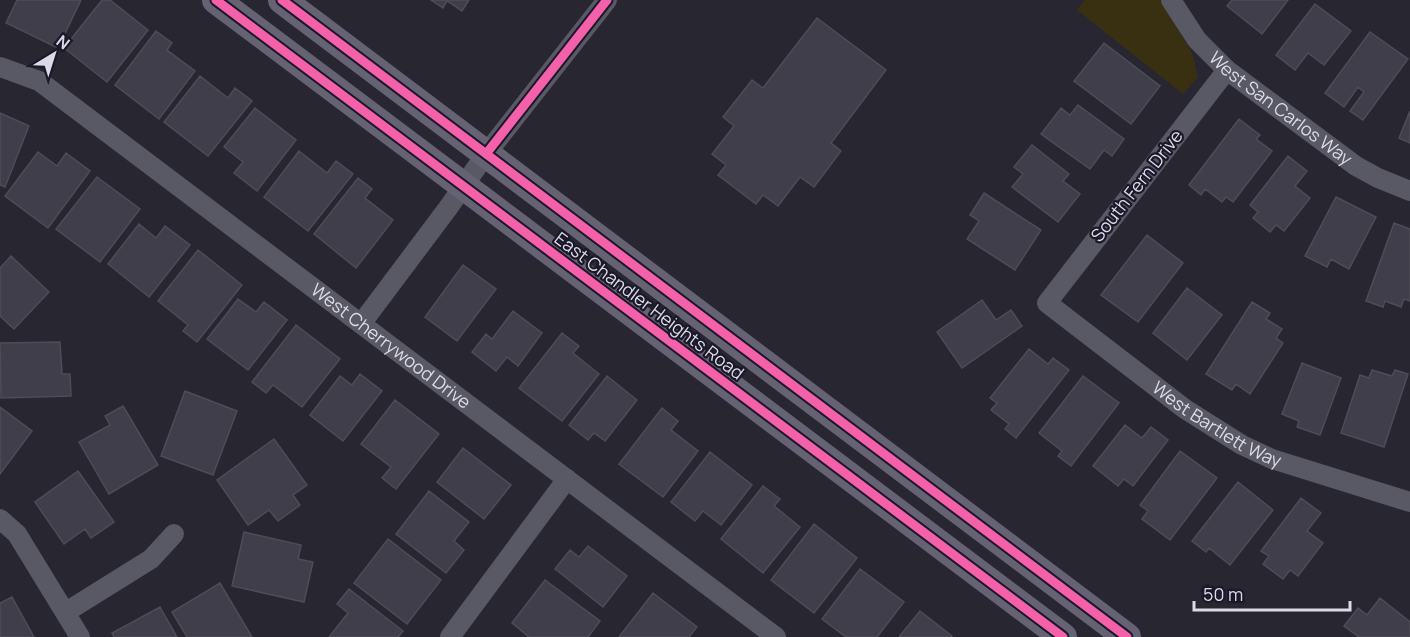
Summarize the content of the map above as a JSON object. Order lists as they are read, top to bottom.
{
  "streets": {
    "main road": ["East Chandler Heights Road"],
    "street": [
      "West San Carlos Way",
      "South Fern Drive",
      "West Cherrywood Drive",
      "West Bartlett Way"
    ]
  },
  "crossings": [
    ["West San Carlos Way", "South Fern Drive"],
    ["South Fern Drive", "West Bartlett Way"]
  ],
  "scale_bar": "50 m",
  "north": "top right"
}
